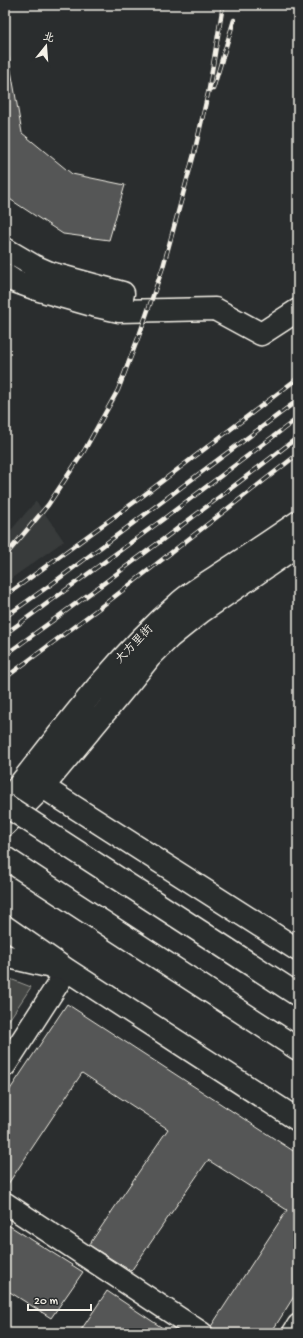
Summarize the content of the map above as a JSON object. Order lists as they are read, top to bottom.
{
  "streets": {
    "main road": ["大方里街"]
  },
  "scale_bar": "20 m",
  "north": "top"
}
